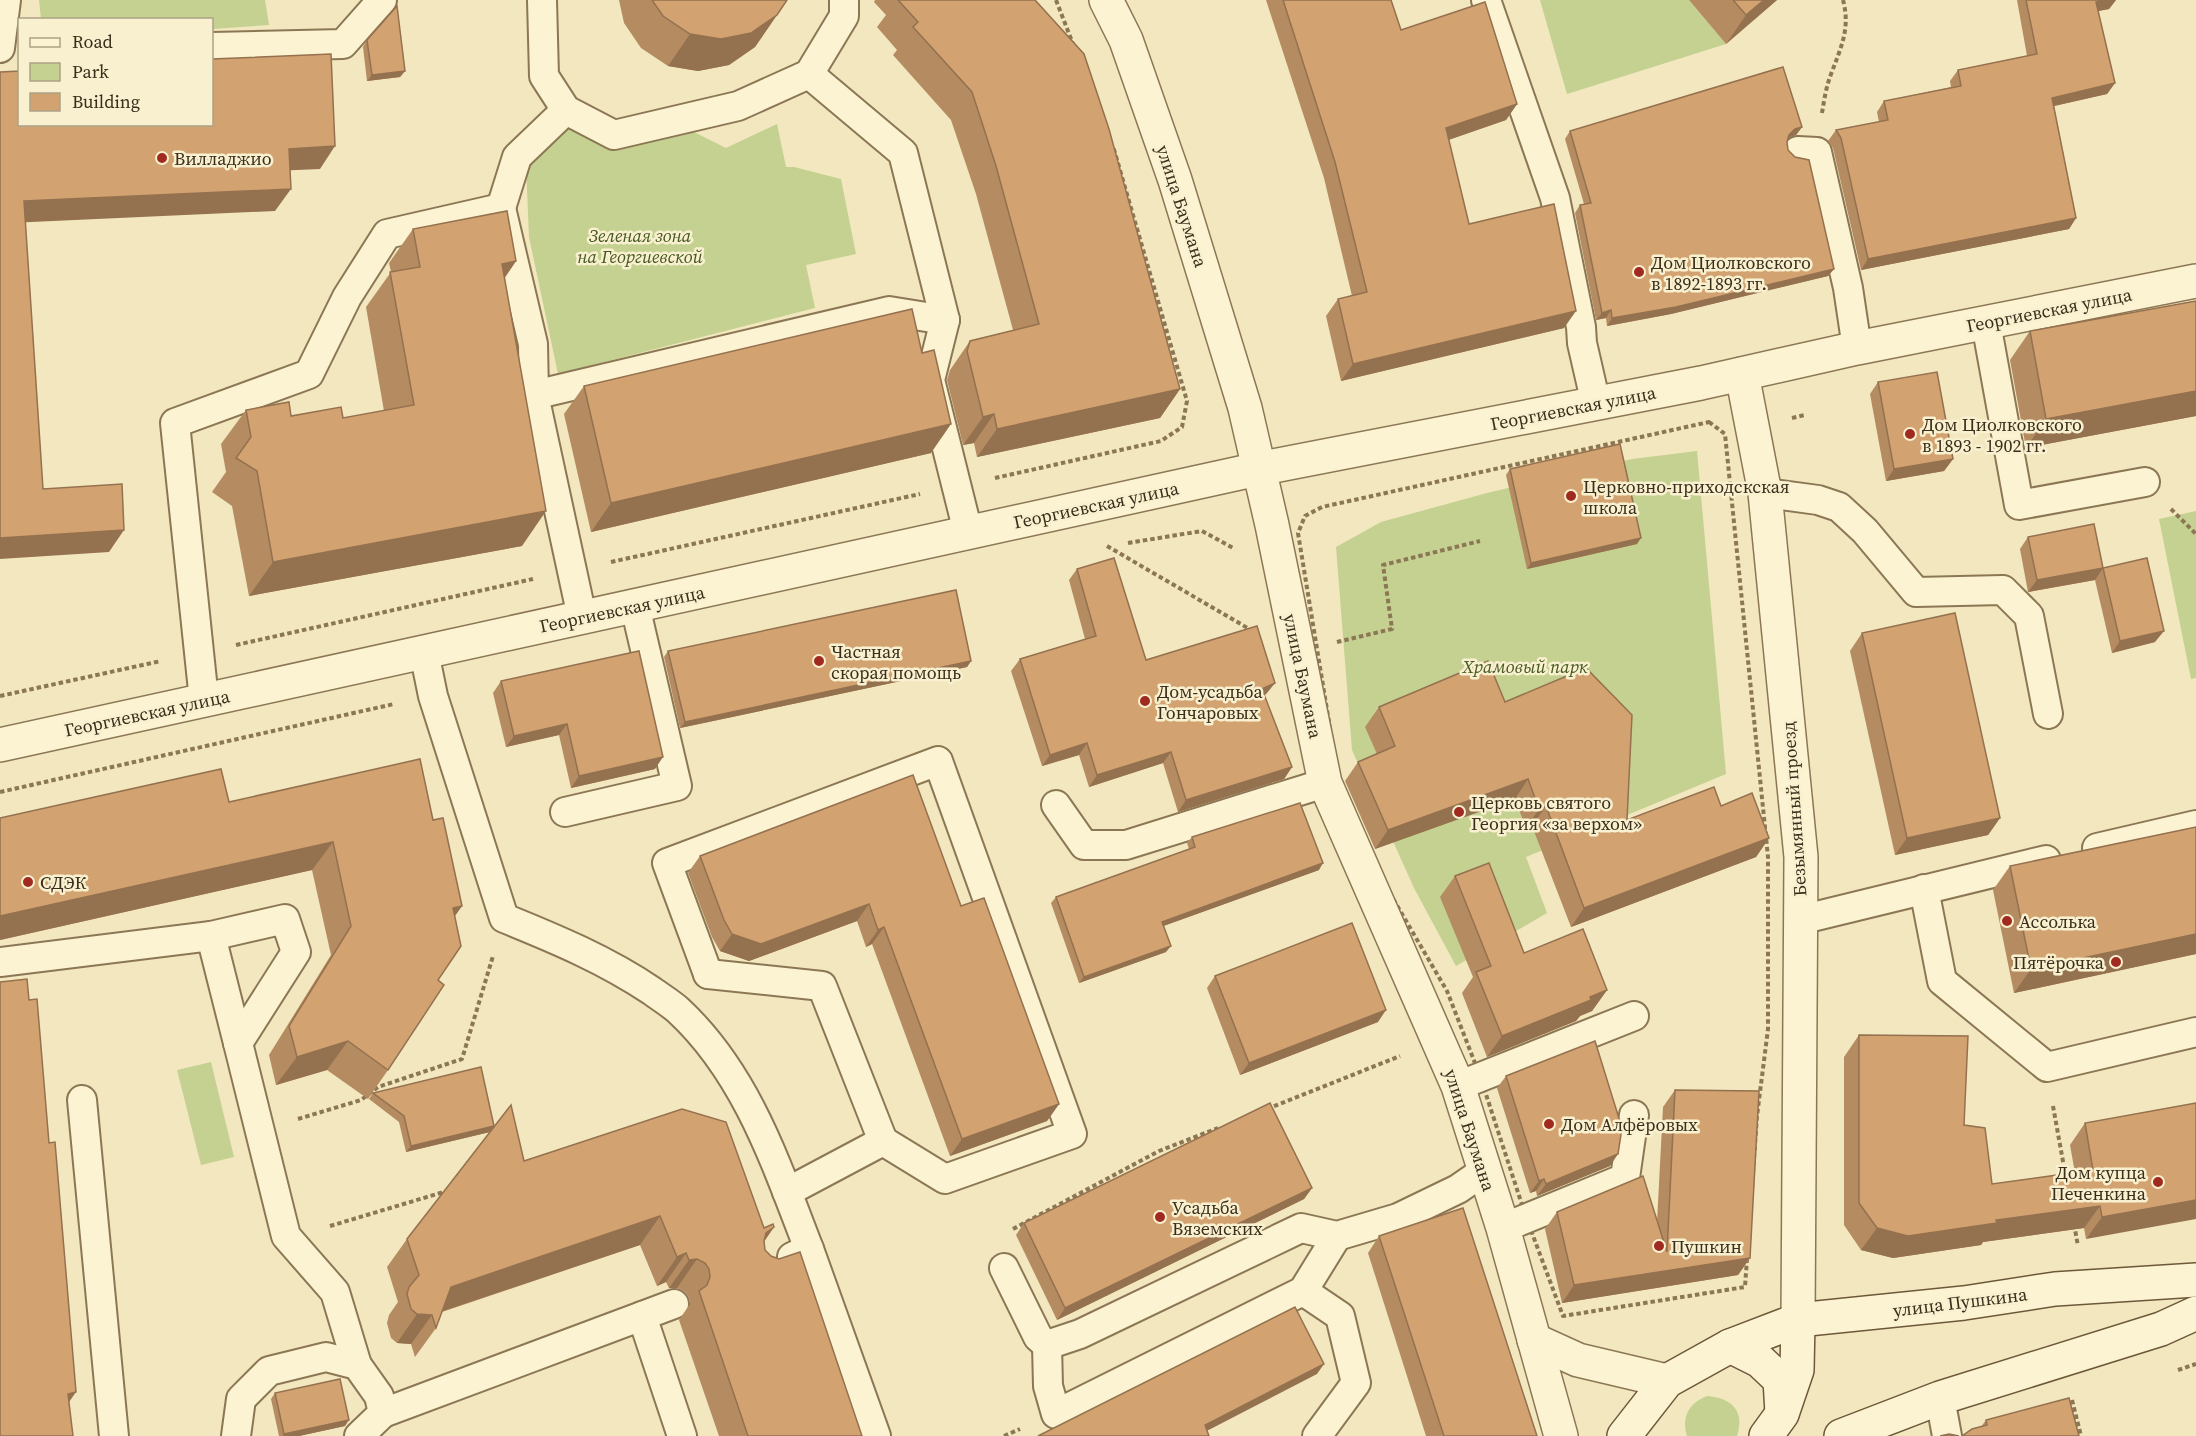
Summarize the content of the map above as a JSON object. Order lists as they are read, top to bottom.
{
  "streets": {
    "street": [
      "улица Баумана",
      "Георгиевская улица",
      "Безымянный проезд",
      "улица Пушкина"
    ]
  },
  "crossings": [
    ["улица Баумана", "Георгиевская улица"],
    ["Георгиевская улица", "Безымянный проезд"],
    ["Безымянный проезд", "улица Пушкина"]
  ],
  "parks": ["Зеленая зона на Георгиевской", "Храмовый парк"],
  "places": [
    "Вилладжио",
    "Дом Циолковского в 1892-1893 гг.",
    "Дом Циолковского в 1893 - 1902 гг.",
    "Церковно-приходскская школа",
    "Частная скорая помощь",
    "Дом-усадьба Гончаровых",
    "Церковь святого Георгия «за верхом»",
    "СДЭК",
    "Ассолька",
    "Пятёрочка",
    "Дом Алфёровых",
    "Дом купца Печенкина",
    "Усадьба Вяземских",
    "Пушкин"
  ],
  "legend": ["Road", "Park", "Building"]
}
